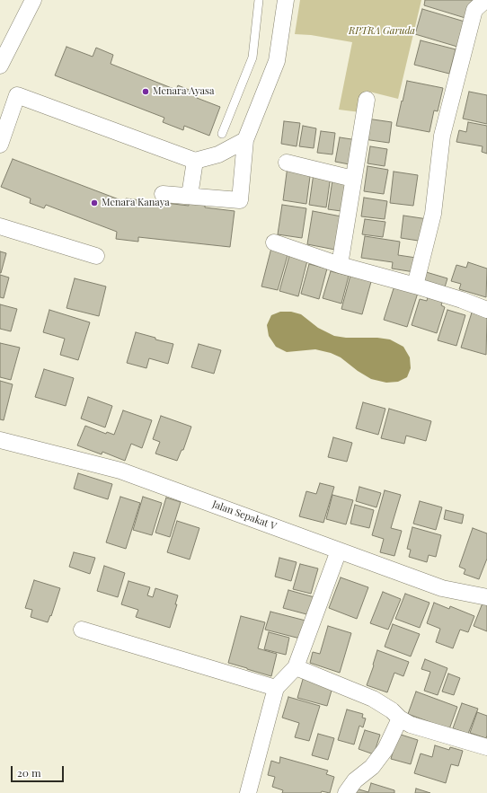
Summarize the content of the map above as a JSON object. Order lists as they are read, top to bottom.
{
  "streets": {
    "street": ["Jalan Sepakat V"]
  },
  "parks": ["RPTRA Garuda"],
  "places": ["Menara Ayasa", "Menara Kanaya"],
  "scale_bar": "20 m"
}
